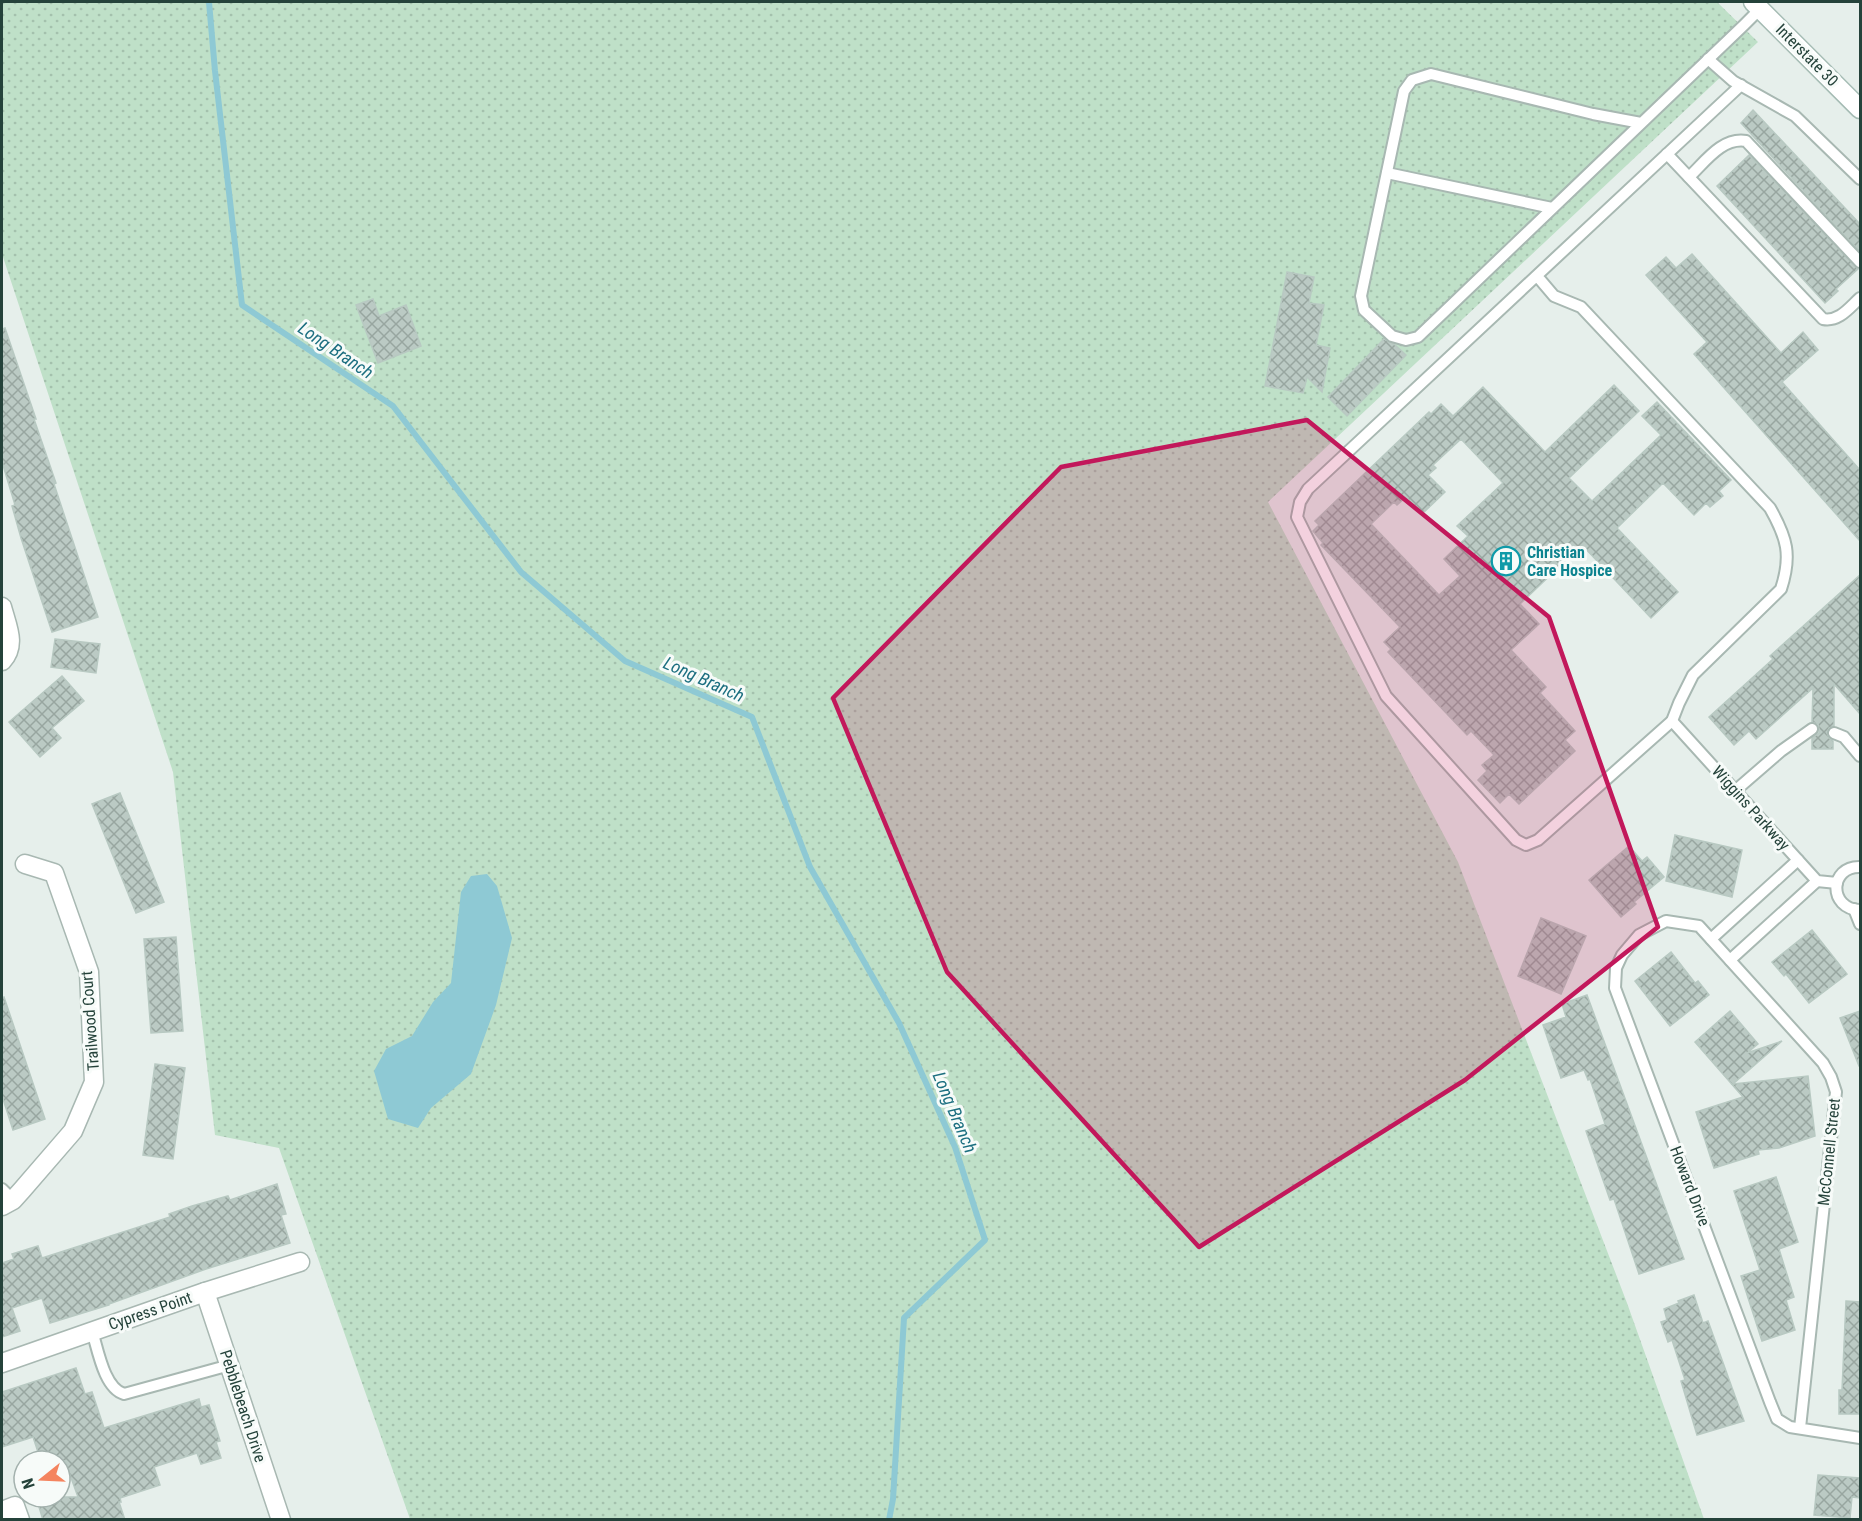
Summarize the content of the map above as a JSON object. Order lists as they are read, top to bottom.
{
  "streets": {
    "street": [
      "Interstate 30",
      "Trailwood Court",
      "Cypress Point",
      "Pebblebeach Drive"
    ],
    "lane": ["Wiggins Parkway", "McConnell Street", "Howard Drive"]
  },
  "crossings": [
    ["McConnell Street", "Howard Drive"],
    ["Cypress Point", "Pebblebeach Drive"]
  ],
  "water": ["Long Branch"],
  "places": {
    "building": ["Christian Care Hospice"]
  },
  "north": "left"
}
